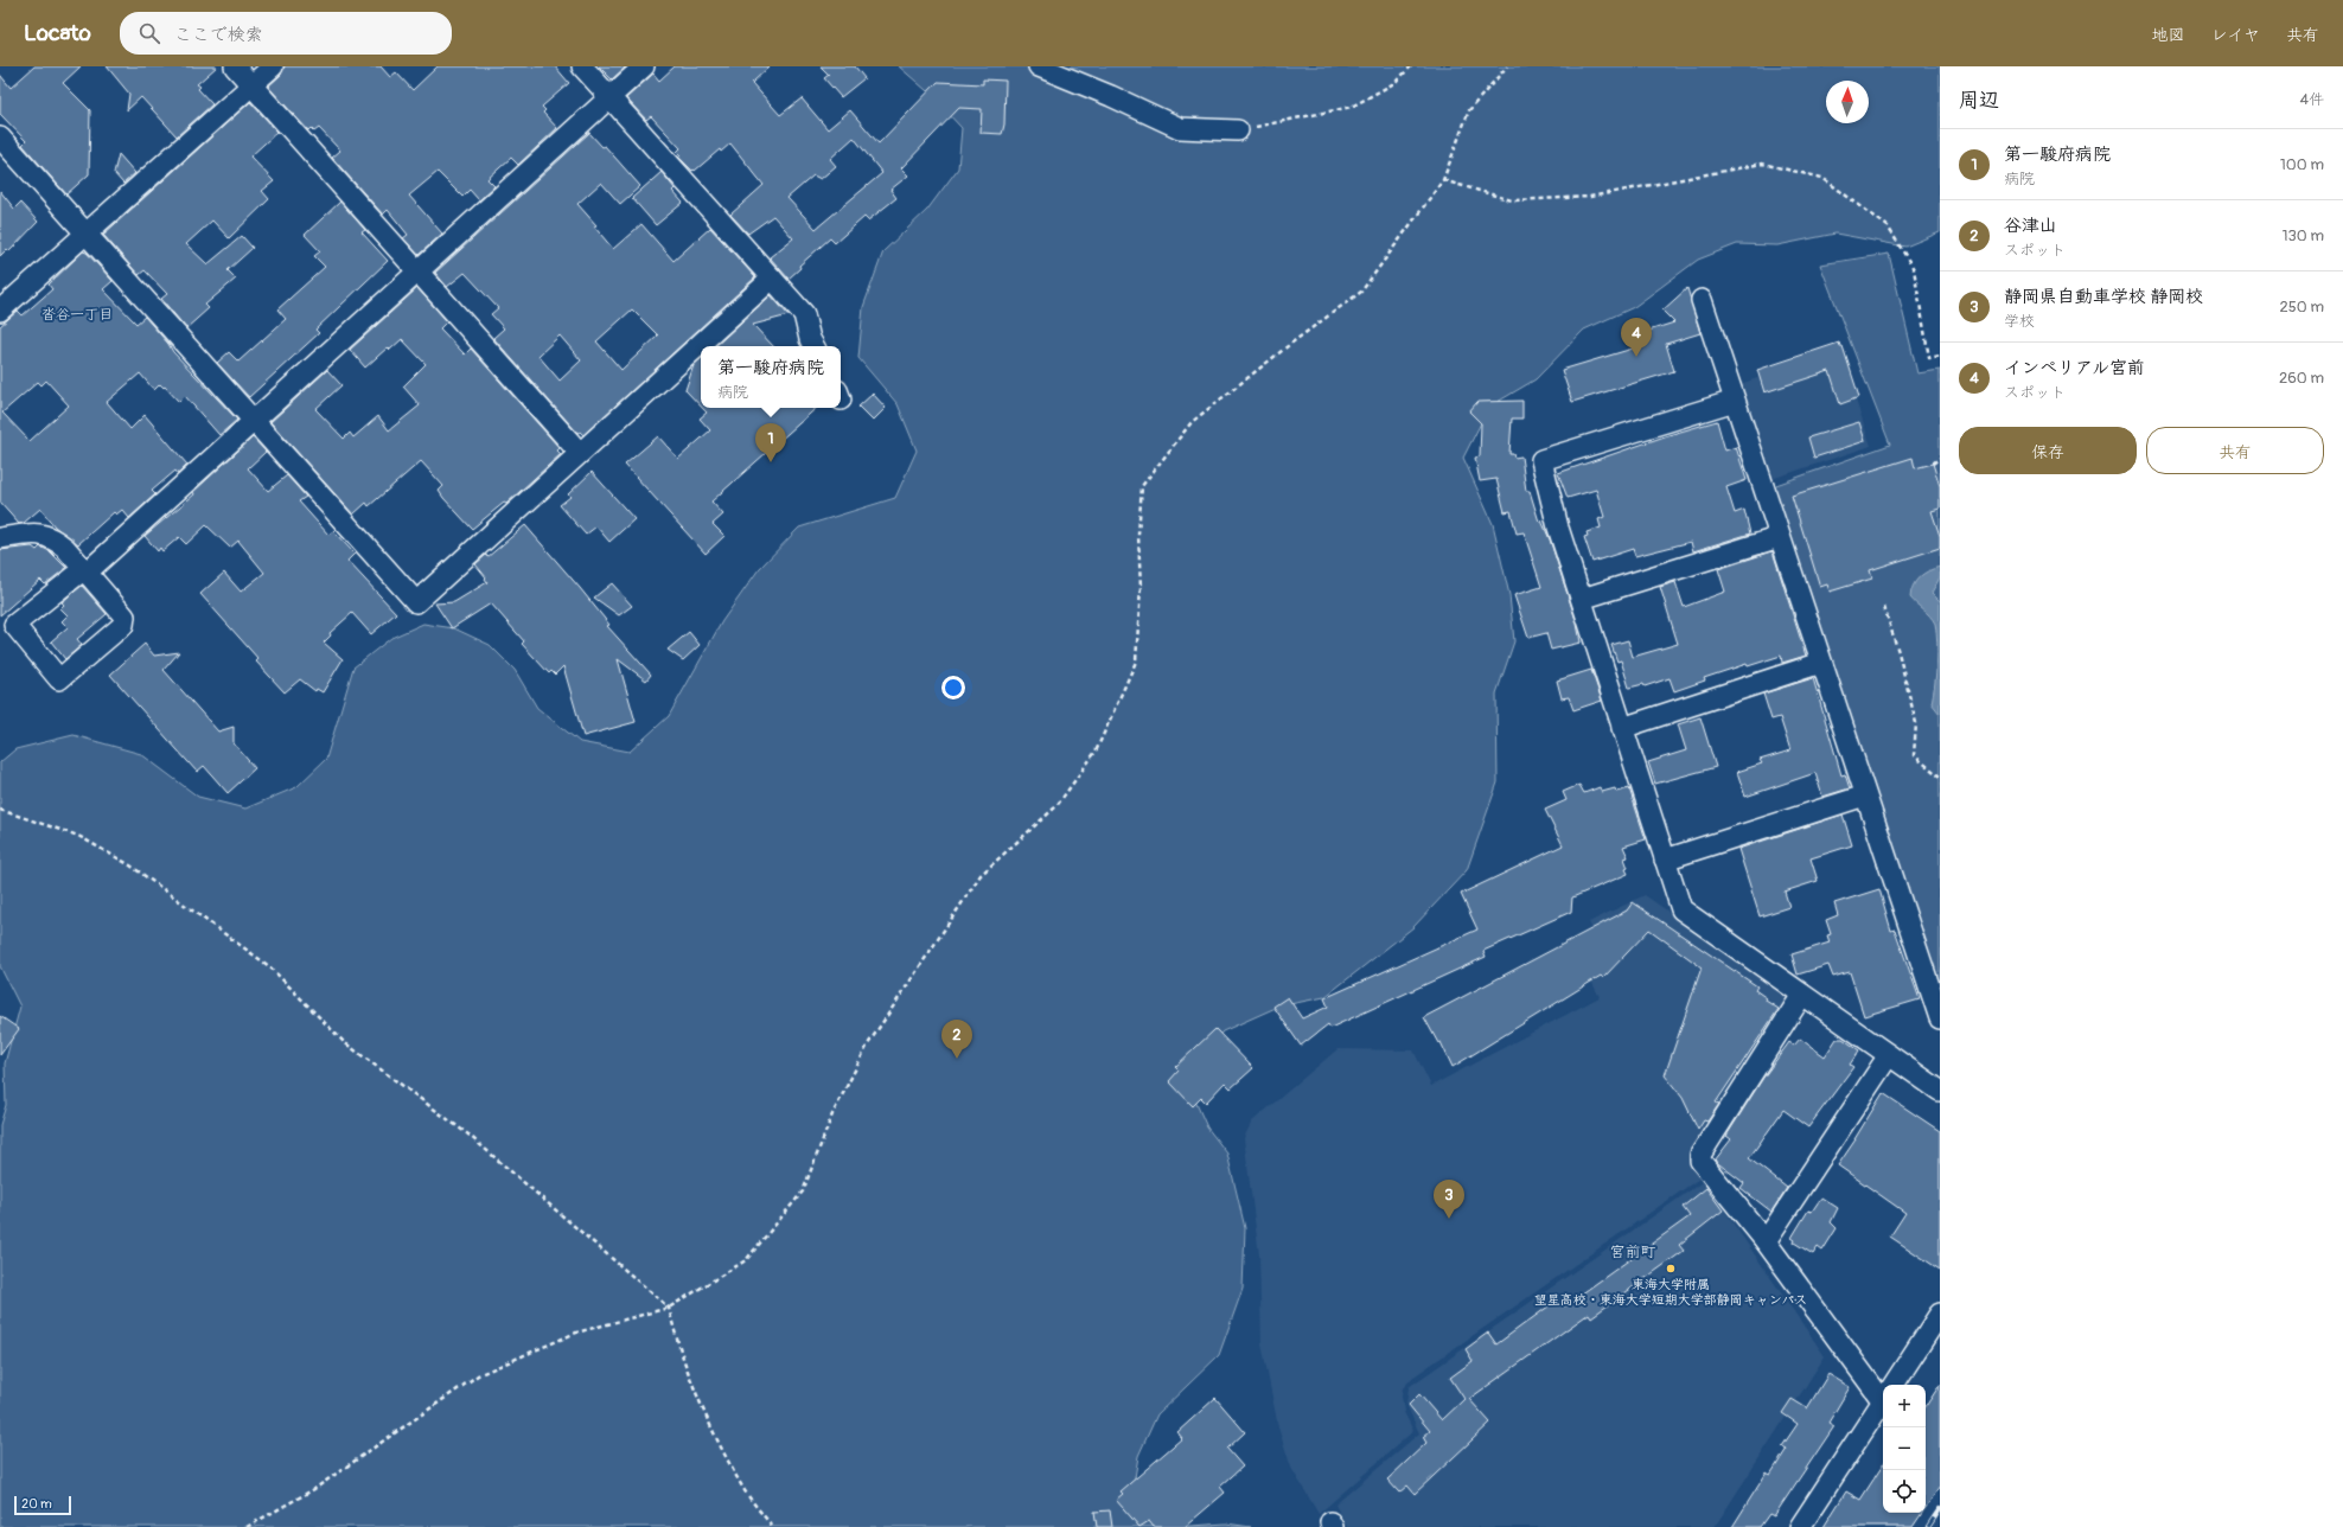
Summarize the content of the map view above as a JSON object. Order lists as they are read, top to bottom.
{
  "districts": ["沓谷一丁目", "宮前町"],
  "places": ["東海大学附属 望星高校・東海大学短期大学部静岡キャンパス"],
  "scale_bar": "20 m",
  "north": "top",
  "page": {
    "header": "Locato",
    "search": "ここで検索",
    "nav": ["地図", "レイヤ", "共有"],
    "heading": ["周辺", "4件"],
    "list": [
      {
        "mark": "1",
        "name": "第一駿府病院",
        "note": "病院",
        "value": "100 m"
      },
      {
        "mark": "2",
        "name": "谷津山",
        "note": "スポット",
        "value": "130 m"
      },
      {
        "mark": "3",
        "name": "静岡県自動車学校 静岡校",
        "note": "学校",
        "value": "250 m"
      },
      {
        "mark": "4",
        "name": "インペリアル宮前",
        "note": "スポット",
        "value": "260 m"
      }
    ],
    "pins": [
      "4",
      "1",
      "2",
      "3"
    ],
    "popup": ["第一駿府病院", "病院"],
    "buttons": ["保存", "共有"],
    "map_buttons": ["+", "−"],
    "scale": "20 m"
  }
}
